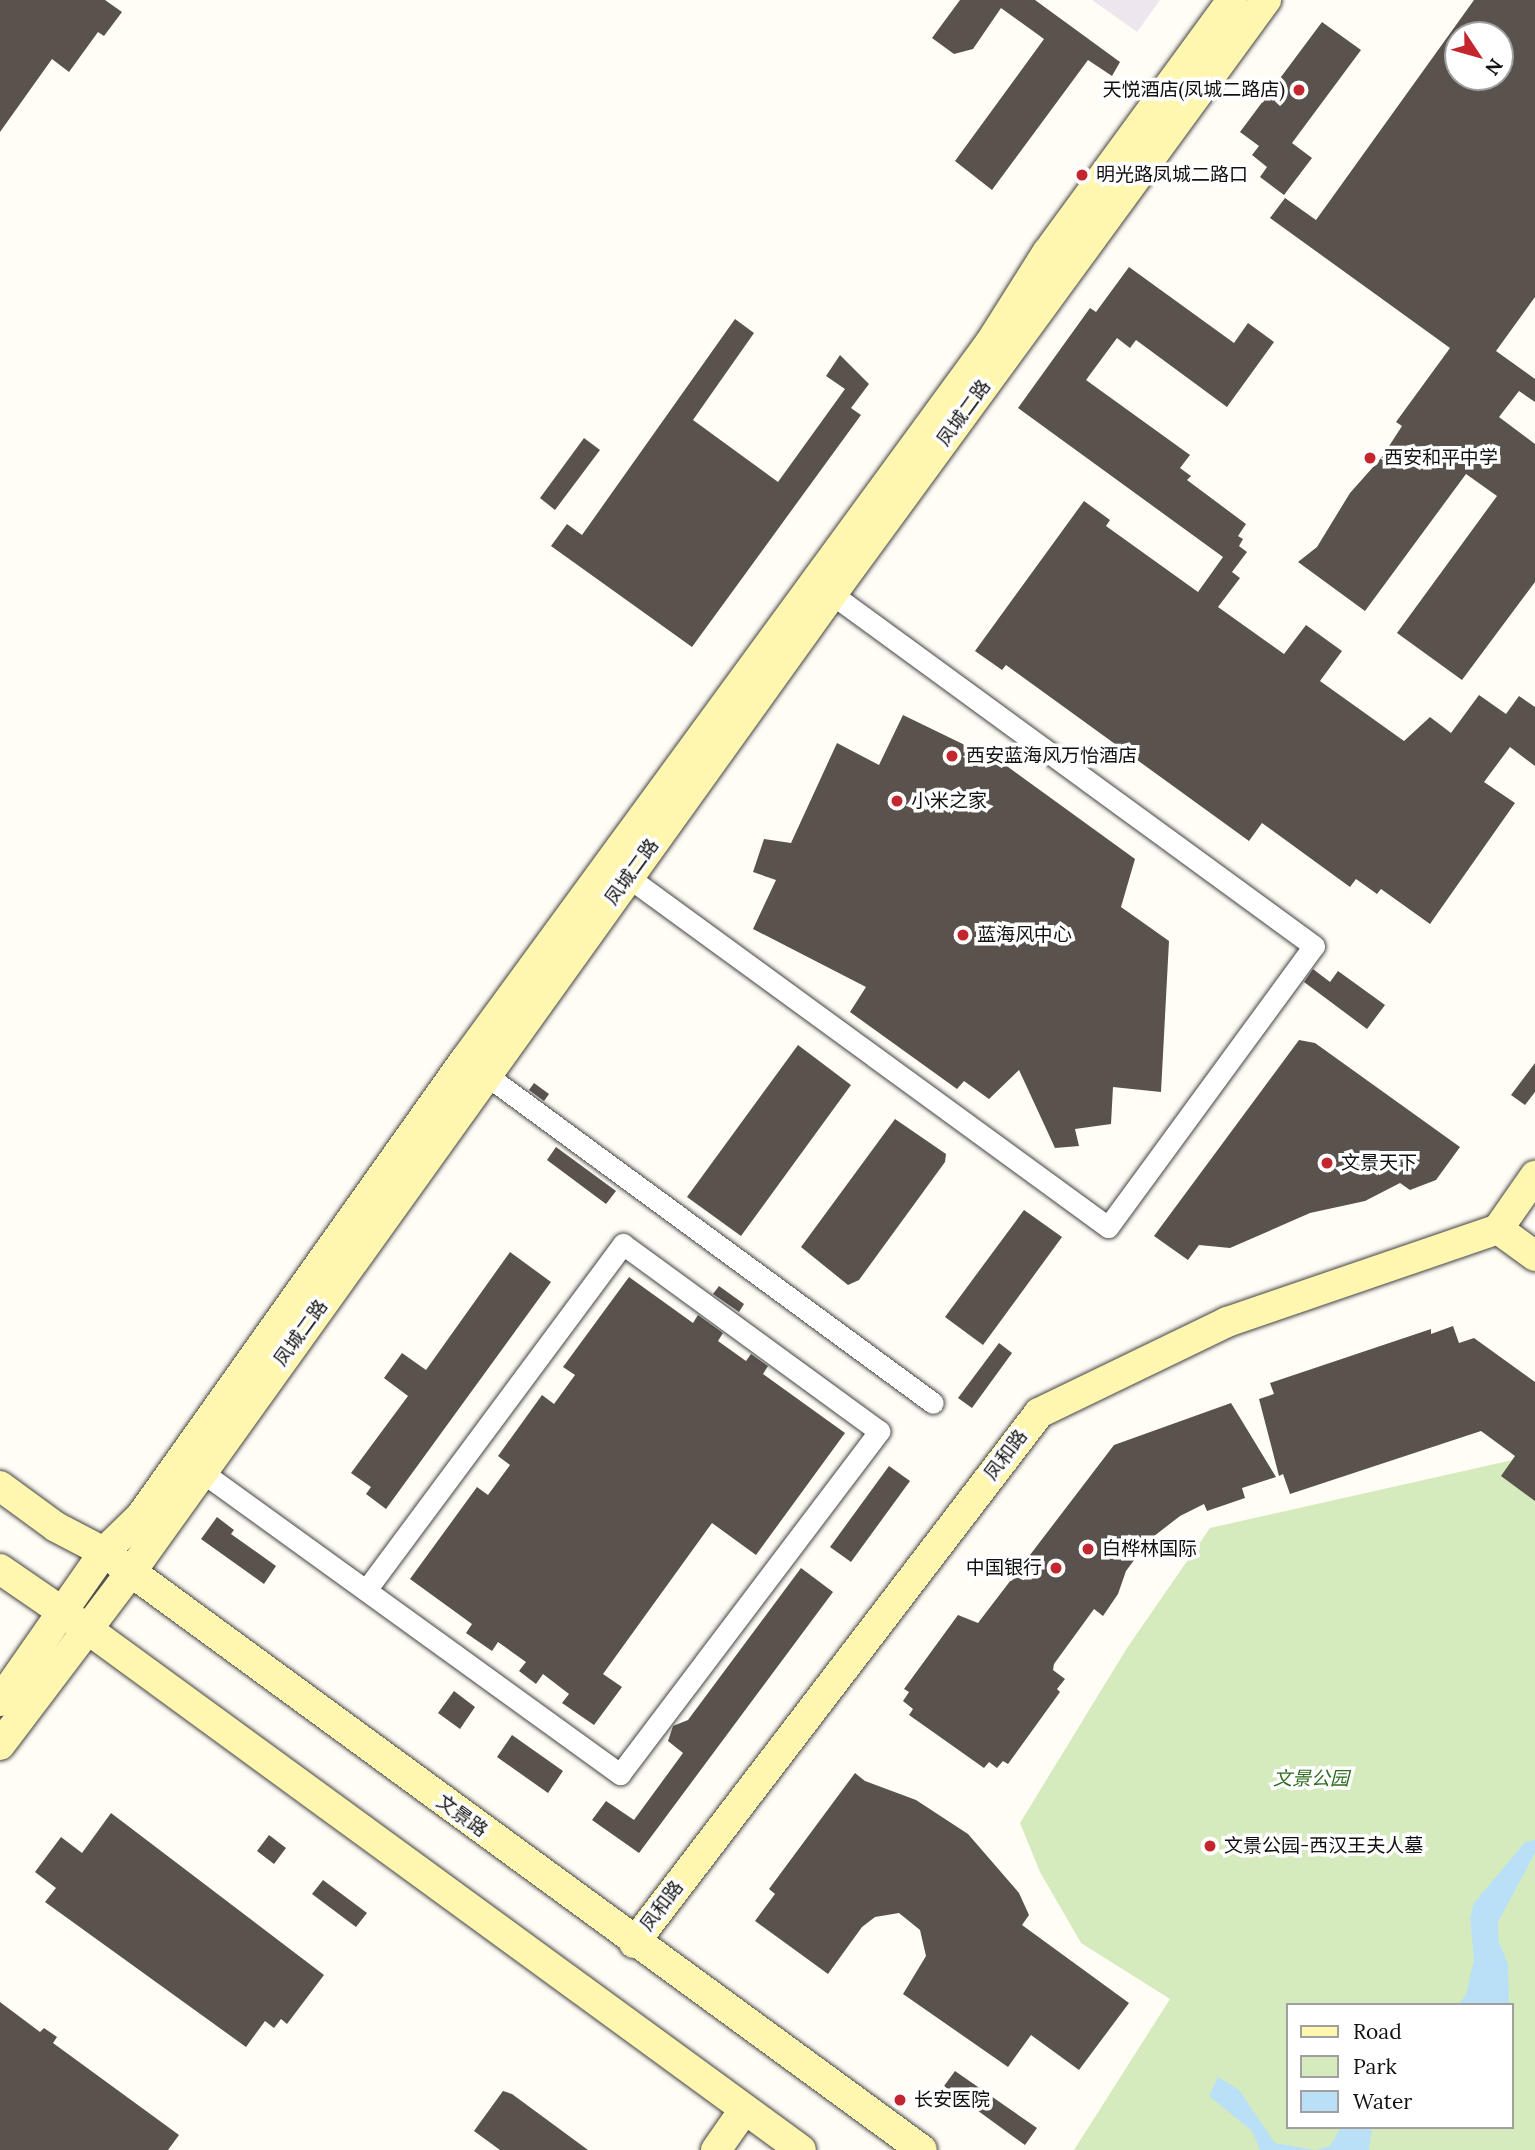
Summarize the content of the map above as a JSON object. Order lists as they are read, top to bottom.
{
  "streets": {
    "main road": ["凤城二路", "凤和路", "文景路"]
  },
  "crossings": [
    ["凤城二路", "文景路"],
    ["凤和路", "文景路"]
  ],
  "parks": ["文景公园"],
  "places": [
    "天悦酒店(凤城二路店)",
    "明光路凤城二路口",
    "西安和平中学",
    "西安蓝海风万怡酒店",
    "小米之家",
    "蓝海风中心",
    "文景天下",
    "白桦林国际",
    "中国银行",
    "文景公园-西汉王夫人墓",
    "长安医院"
  ],
  "legend": ["Road", "Park", "Water"],
  "north": "bottom right"
}
